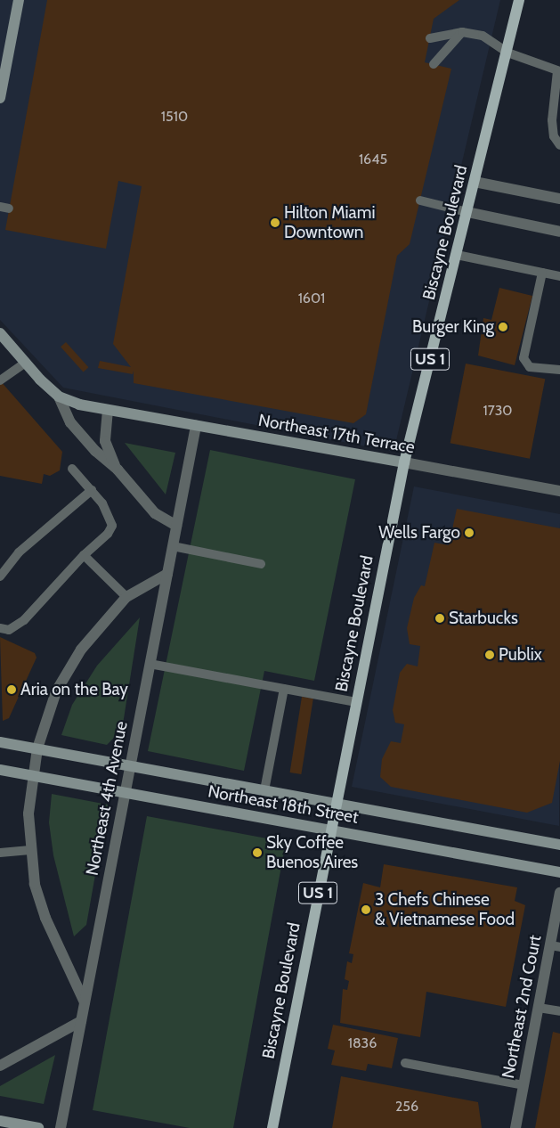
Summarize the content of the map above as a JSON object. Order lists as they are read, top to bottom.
{
  "streets": {
    "main road": ["Biscayne Boulevard", "US 1"],
    "street": [
      "Northeast 17th Terrace",
      "Northeast 4th Avenue",
      "Northeast 18th Street",
      "Northeast 2nd Court"
    ]
  },
  "crossings": [
    ["Biscayne Boulevard", "Northeast 17th Terrace"],
    ["Biscayne Boulevard", "Northeast 18th Street"],
    ["Northeast 17th Terrace", "Northeast 4th Avenue"],
    ["Northeast 4th Avenue", "Northeast 18th Street"]
  ],
  "places": [
    "Hilton Miami Downtown",
    "Burger King",
    "Wells Fargo",
    "Starbucks",
    "Publix",
    "Aria on the Bay",
    "Sky Coffee Buenos Aires",
    "3 Chefs Chinese & Vietnamese Food"
  ],
  "house_numbers": [
    "1510",
    "1645",
    "1601",
    "1730",
    "1836",
    "256"
  ]
}
